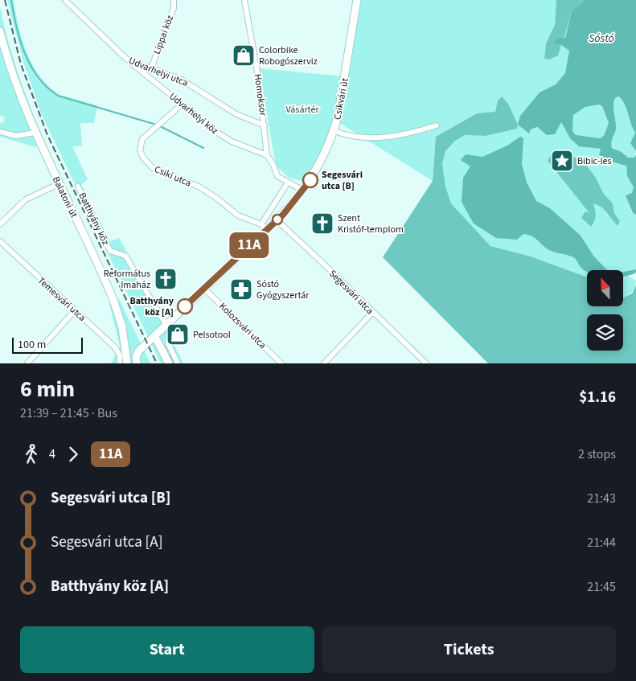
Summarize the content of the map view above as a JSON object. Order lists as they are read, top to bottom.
{
  "streets": {
    "street": [
      "Lippai köz",
      "Udvarhelyi utca",
      "Homoksor",
      "Csikvári út",
      "Udvarhelyi köz",
      "Csiki utca",
      "Balatoni út",
      "Batthyány köz",
      "Segesvári utca",
      "Temesvári utca",
      "Kolozsvári utca"
    ]
  },
  "crossings": [
    ["Lippai köz", "Udvarhelyi utca"],
    ["Udvarhelyi utca", "Homoksor"],
    ["Udvarhelyi utca", "Udvarhelyi köz"],
    ["Homoksor", "Csikvári út"],
    ["Homoksor", "Udvarhelyi köz"],
    ["Csikvári út", "Csiki utca"],
    ["Csikvári út", "Batthyány köz"],
    ["Csikvári út", "Segesvári utca"],
    ["Csikvári út", "Kolozsvári utca"],
    ["Udvarhelyi köz", "Csiki utca"]
  ],
  "water": ["Sóstó"],
  "parks": ["Vásártér"],
  "places": {
    "shop": ["Colorbike Robogószerviz", "Pelsotool"],
    "place": ["Bibic-les"],
    "other": ["Segesvári utca [B]", "Batthyány köz [A]"],
    "church": ["Szent Kristóf-templom", "Református Imaház"],
    "pharmacy": ["Sóstó Gyógyszertár"]
  },
  "lines": ["bus line 11A"],
  "scale_bar": "100 m",
  "north": "top",
  "page": {
    "on_map": "11A",
    "scale": "100 m",
    "heading": ["6 min", "21:39 – 21:45 · Bus", "$1.16"],
    "legs": ["4", "11A", "2 stops"],
    "list": [
      {
        "name": "Segesvári utca [B]",
        "value": "21:43"
      },
      {
        "name": "Segesvári utca [A]",
        "value": "21:44"
      },
      {
        "name": "Batthyány köz [A]",
        "value": "21:45"
      }
    ],
    "buttons": ["Start", "Tickets"]
  }
}
